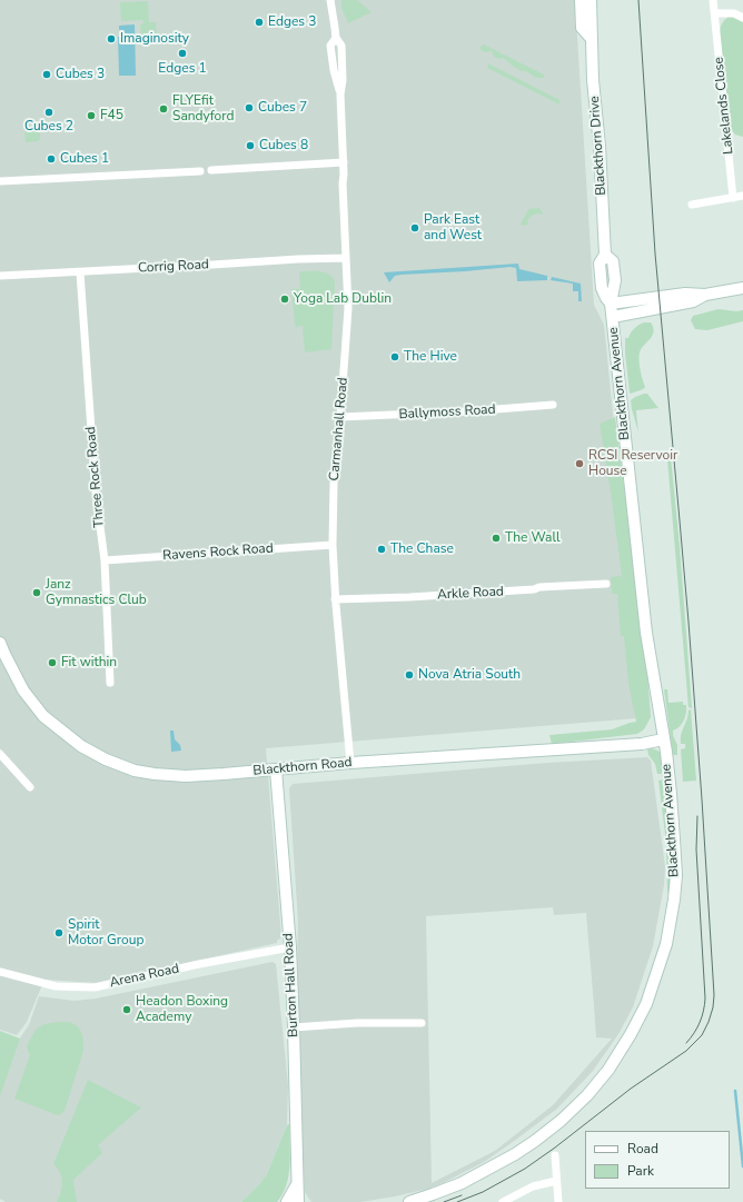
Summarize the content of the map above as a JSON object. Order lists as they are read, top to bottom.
{
  "streets": {
    "street": [
      "Lakelands Close",
      "Blackthorn Drive",
      "Corrig Road",
      "Blackthorn Avenue",
      "Ballymoss Road",
      "Carmanhall Road",
      "Three Rock Road",
      "Ravens Rock Road",
      "Arkle Road",
      "Blackthorn Road",
      "Arena Road",
      "Burton Hall Road"
    ]
  },
  "crossings": [
    ["Blackthorn Drive", "Blackthorn Avenue"],
    ["Corrig Road", "Carmanhall Road"],
    ["Corrig Road", "Three Rock Road"],
    ["Blackthorn Avenue", "Blackthorn Road"],
    ["Ballymoss Road", "Carmanhall Road"],
    ["Carmanhall Road", "Ravens Rock Road"],
    ["Carmanhall Road", "Arkle Road"],
    ["Carmanhall Road", "Blackthorn Road"],
    ["Three Rock Road", "Ravens Rock Road"],
    ["Blackthorn Road", "Burton Hall Road"],
    ["Arena Road", "Burton Hall Road"]
  ],
  "places": [
    "Edges 3",
    "Imaginosity",
    "Edges 1",
    "Cubes 3",
    "Cubes 7",
    "FLYEfit Sandyford",
    "Cubes 2",
    "F45",
    "Cubes 8",
    "Cubes 1",
    "Park East and West",
    "Yoga Lab Dublin",
    "The Hive",
    "RCSI Reservoir House",
    "The Wall",
    "The Chase",
    "Janz Gymnastics Club",
    "Fit within",
    "Nova Atria South",
    "Spirit Motor Group",
    "Headon Boxing Academy"
  ],
  "legend": ["Road", "Park"]
}
